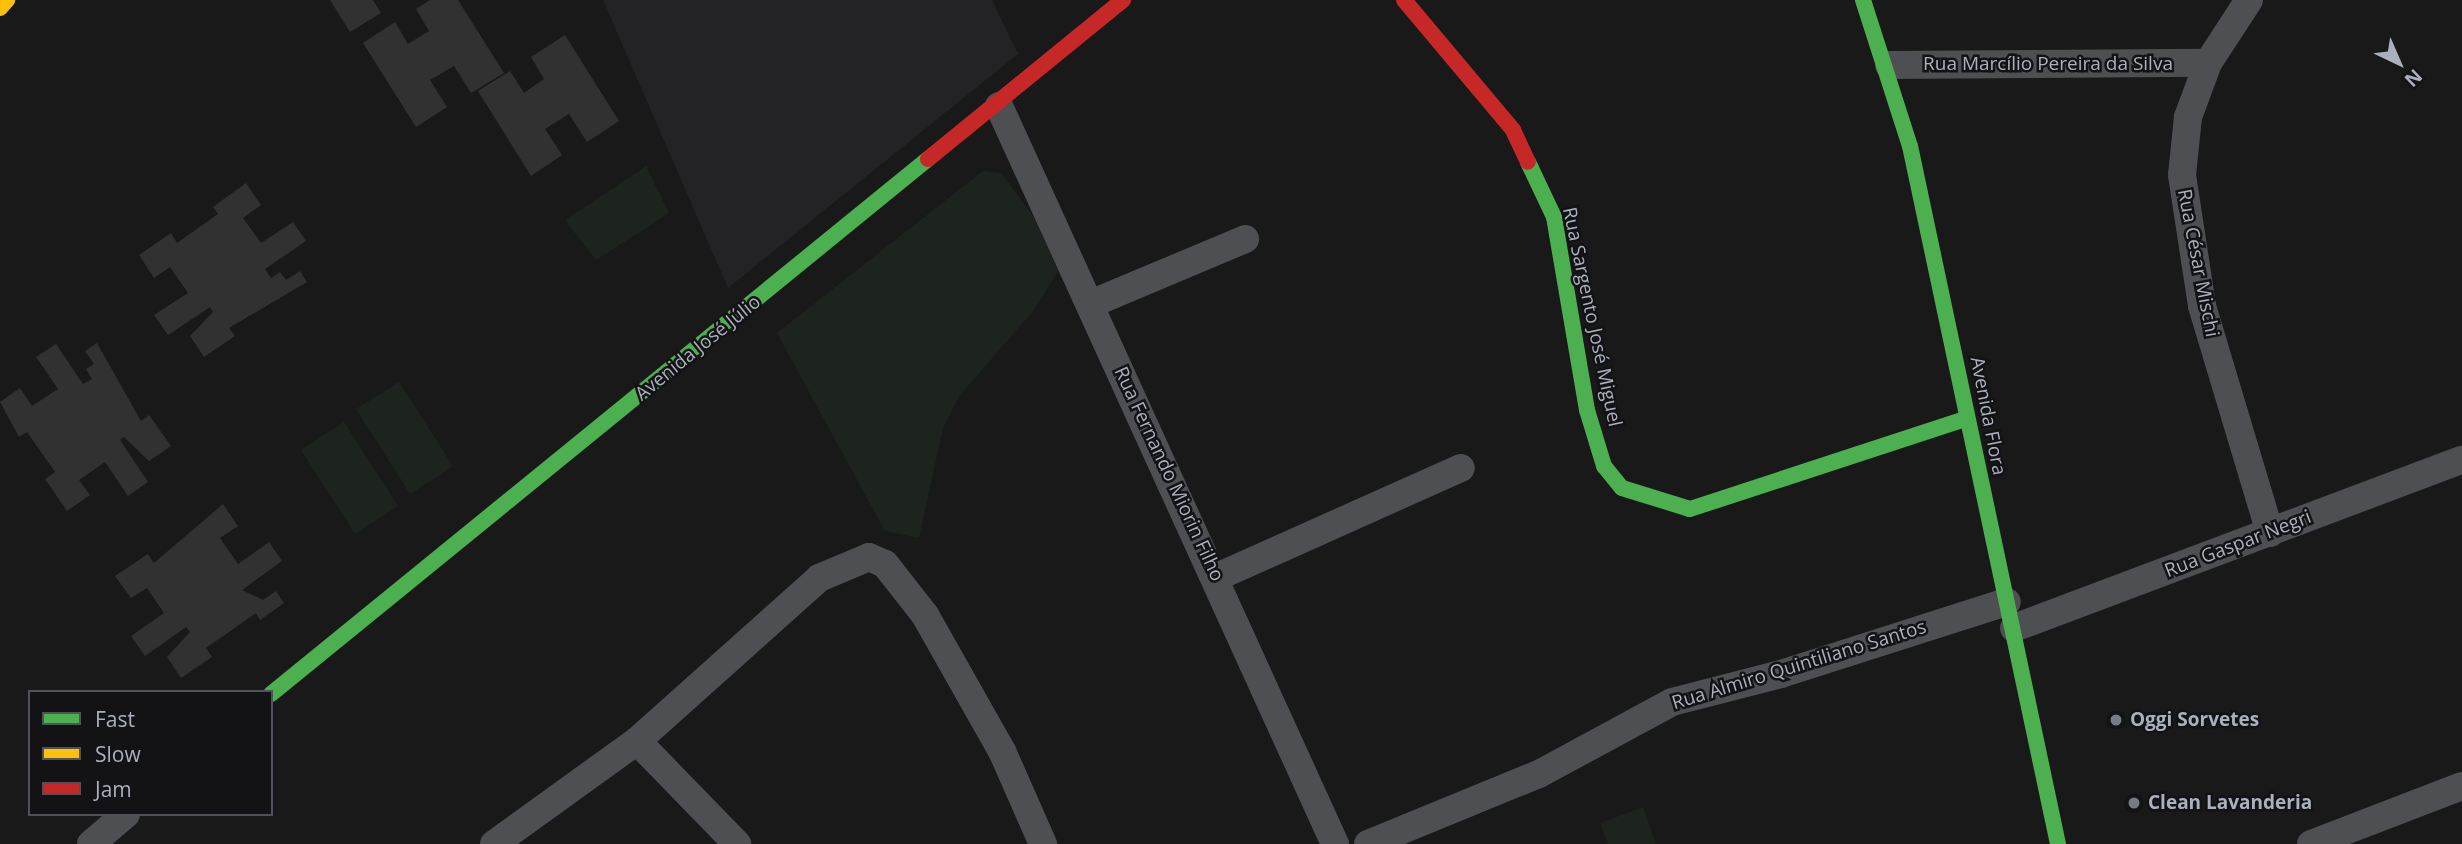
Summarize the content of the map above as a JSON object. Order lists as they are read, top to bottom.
{
  "streets": {
    "street": [
      "Rua Marcílio Pereira da Silva",
      "Rua César Mischi",
      "Rua Sargento José Miguel",
      "Avenida José Júlio",
      "Avenida Flora",
      "Rua Fernando Miorin Filho",
      "Rua Gaspar Negri",
      "Rua Almiro Quintiliano Santos"
    ]
  },
  "crossings": [
    ["Rua Marcílio Pereira da Silva", "Rua César Mischi"],
    ["Rua Marcílio Pereira da Silva", "Avenida Flora"],
    ["Rua César Mischi", "Rua Gaspar Negri"],
    ["Rua Sargento José Miguel", "Avenida Flora"],
    ["Avenida José Júlio", "Rua Fernando Miorin Filho"],
    ["Avenida Flora", "Rua Gaspar Negri"],
    ["Avenida Flora", "Rua Almiro Quintiliano Santos"],
    ["Rua Gaspar Negri", "Rua Almiro Quintiliano Santos"]
  ],
  "places": ["Oggi Sorvetes", "Clean Lavanderia"],
  "legend": ["Fast", "Slow", "Jam"],
  "north": "bottom right"
}
